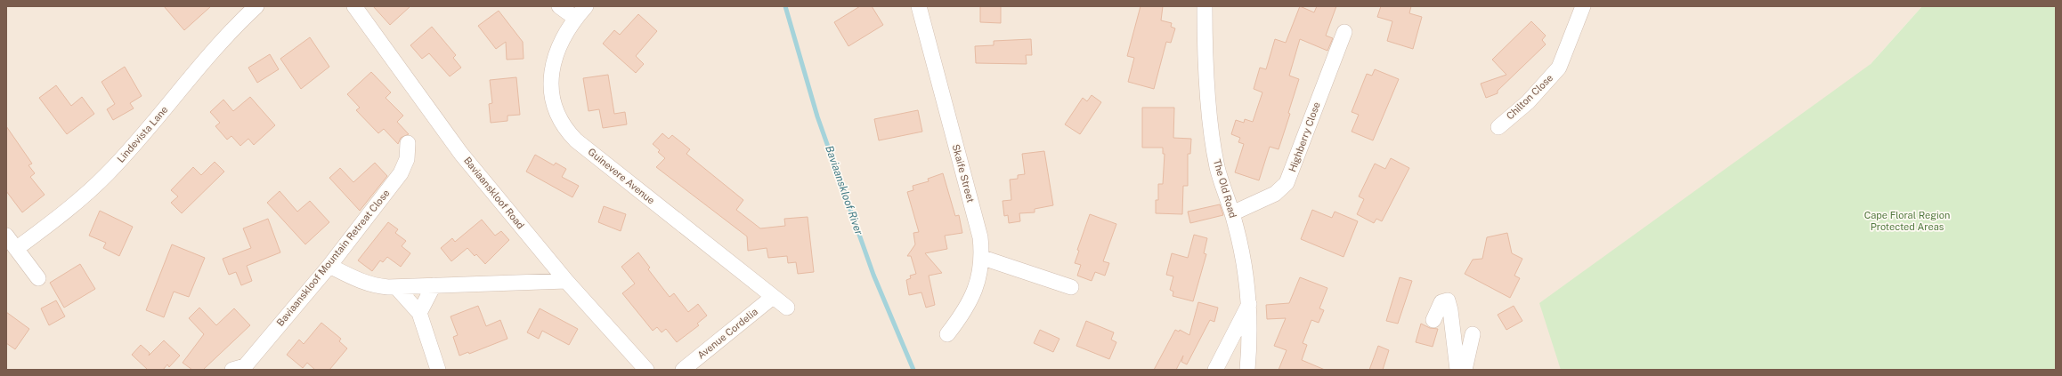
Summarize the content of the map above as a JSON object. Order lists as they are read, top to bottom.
{
  "streets": {
    "street": [
      "Chilton Close",
      "Lindevista Lane",
      "Highberry Close",
      "Skaife Street",
      "Guinevere Avenue",
      "The Old Road",
      "Baviaanskloof Road",
      "Baviaanskloof Mountain Retreat Close",
      "Avenue Cordelia"
    ]
  },
  "crossings": [
    ["Highberry Close", "The Old Road"],
    ["Guinevere Avenue", "Avenue Cordelia"]
  ],
  "water": ["Baviaanskloof River"],
  "parks": ["Cape Floral Region Protected Areas"]
}
